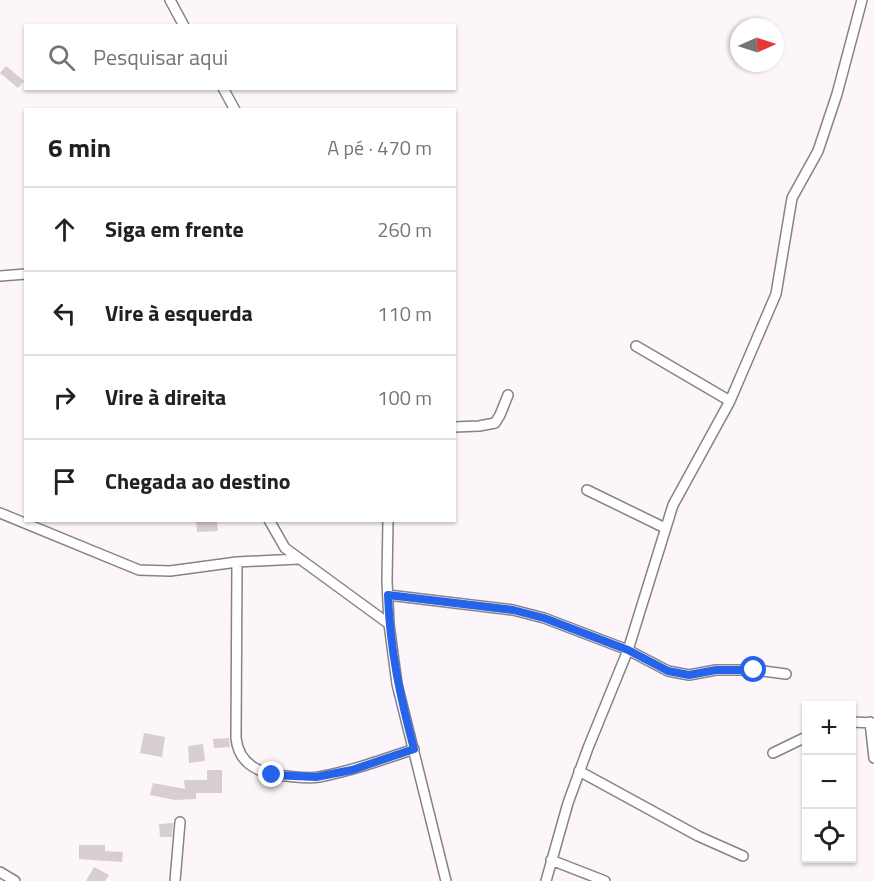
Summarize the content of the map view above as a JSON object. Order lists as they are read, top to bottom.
{
  "north": "right",
  "page": {
    "search": "Pesquisar aqui",
    "heading": ["6 min", "A pé · 470 m"],
    "list": [
      ["Siga em frente", "260 m"],
      ["Vire à esquerda", "110 m"],
      ["Vire à direita", "100 m"],
      "Chegada ao destino"
    ],
    "map_buttons": ["+", "−"]
  }
}
